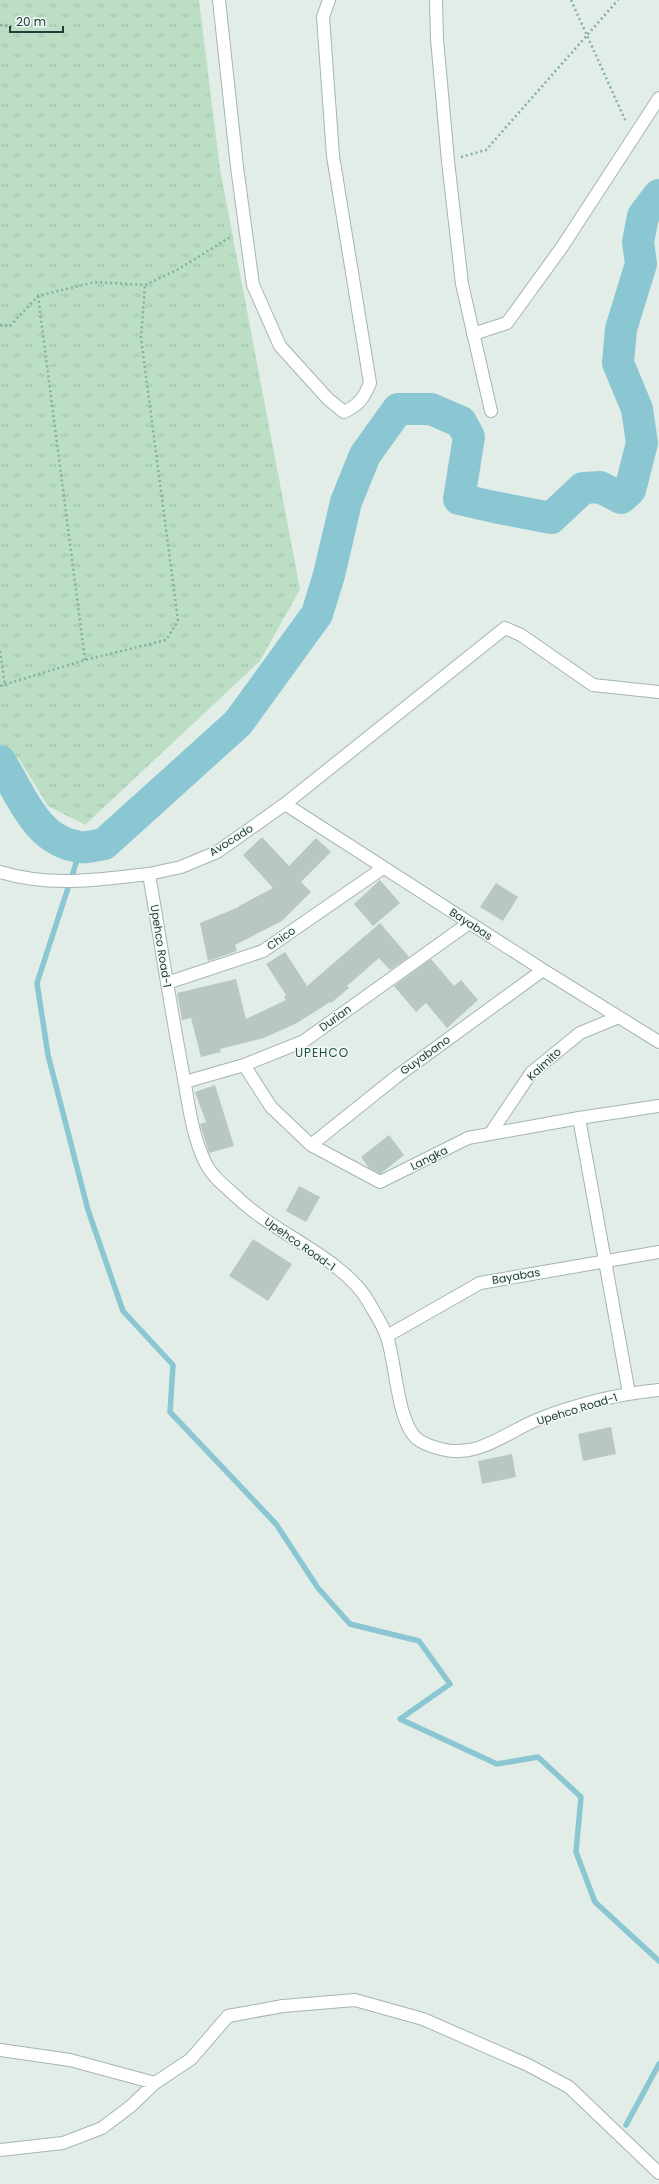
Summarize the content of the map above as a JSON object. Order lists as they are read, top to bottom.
{
  "streets": {
    "street": [
      "Avocado",
      "Bayabas",
      "Chico",
      "Upehco Road-1",
      "Durian",
      "Guyabano",
      "Kaimito",
      "Langka"
    ]
  },
  "crossings": [
    ["Avocado", "Bayabas"],
    ["Avocado", "Upehco Road-1"],
    ["Bayabas", "Chico"],
    ["Bayabas", "Upehco Road-1"],
    ["Bayabas", "Durian"],
    ["Bayabas", "Guyabano"],
    ["Bayabas", "Kaimito"],
    ["Chico", "Upehco Road-1"],
    ["Upehco Road-1", "Durian"],
    ["Durian", "Langka"],
    ["Guyabano", "Langka"],
    ["Kaimito", "Langka"]
  ],
  "districts": ["UPEHCO"],
  "scale_bar": "20 m"
}
